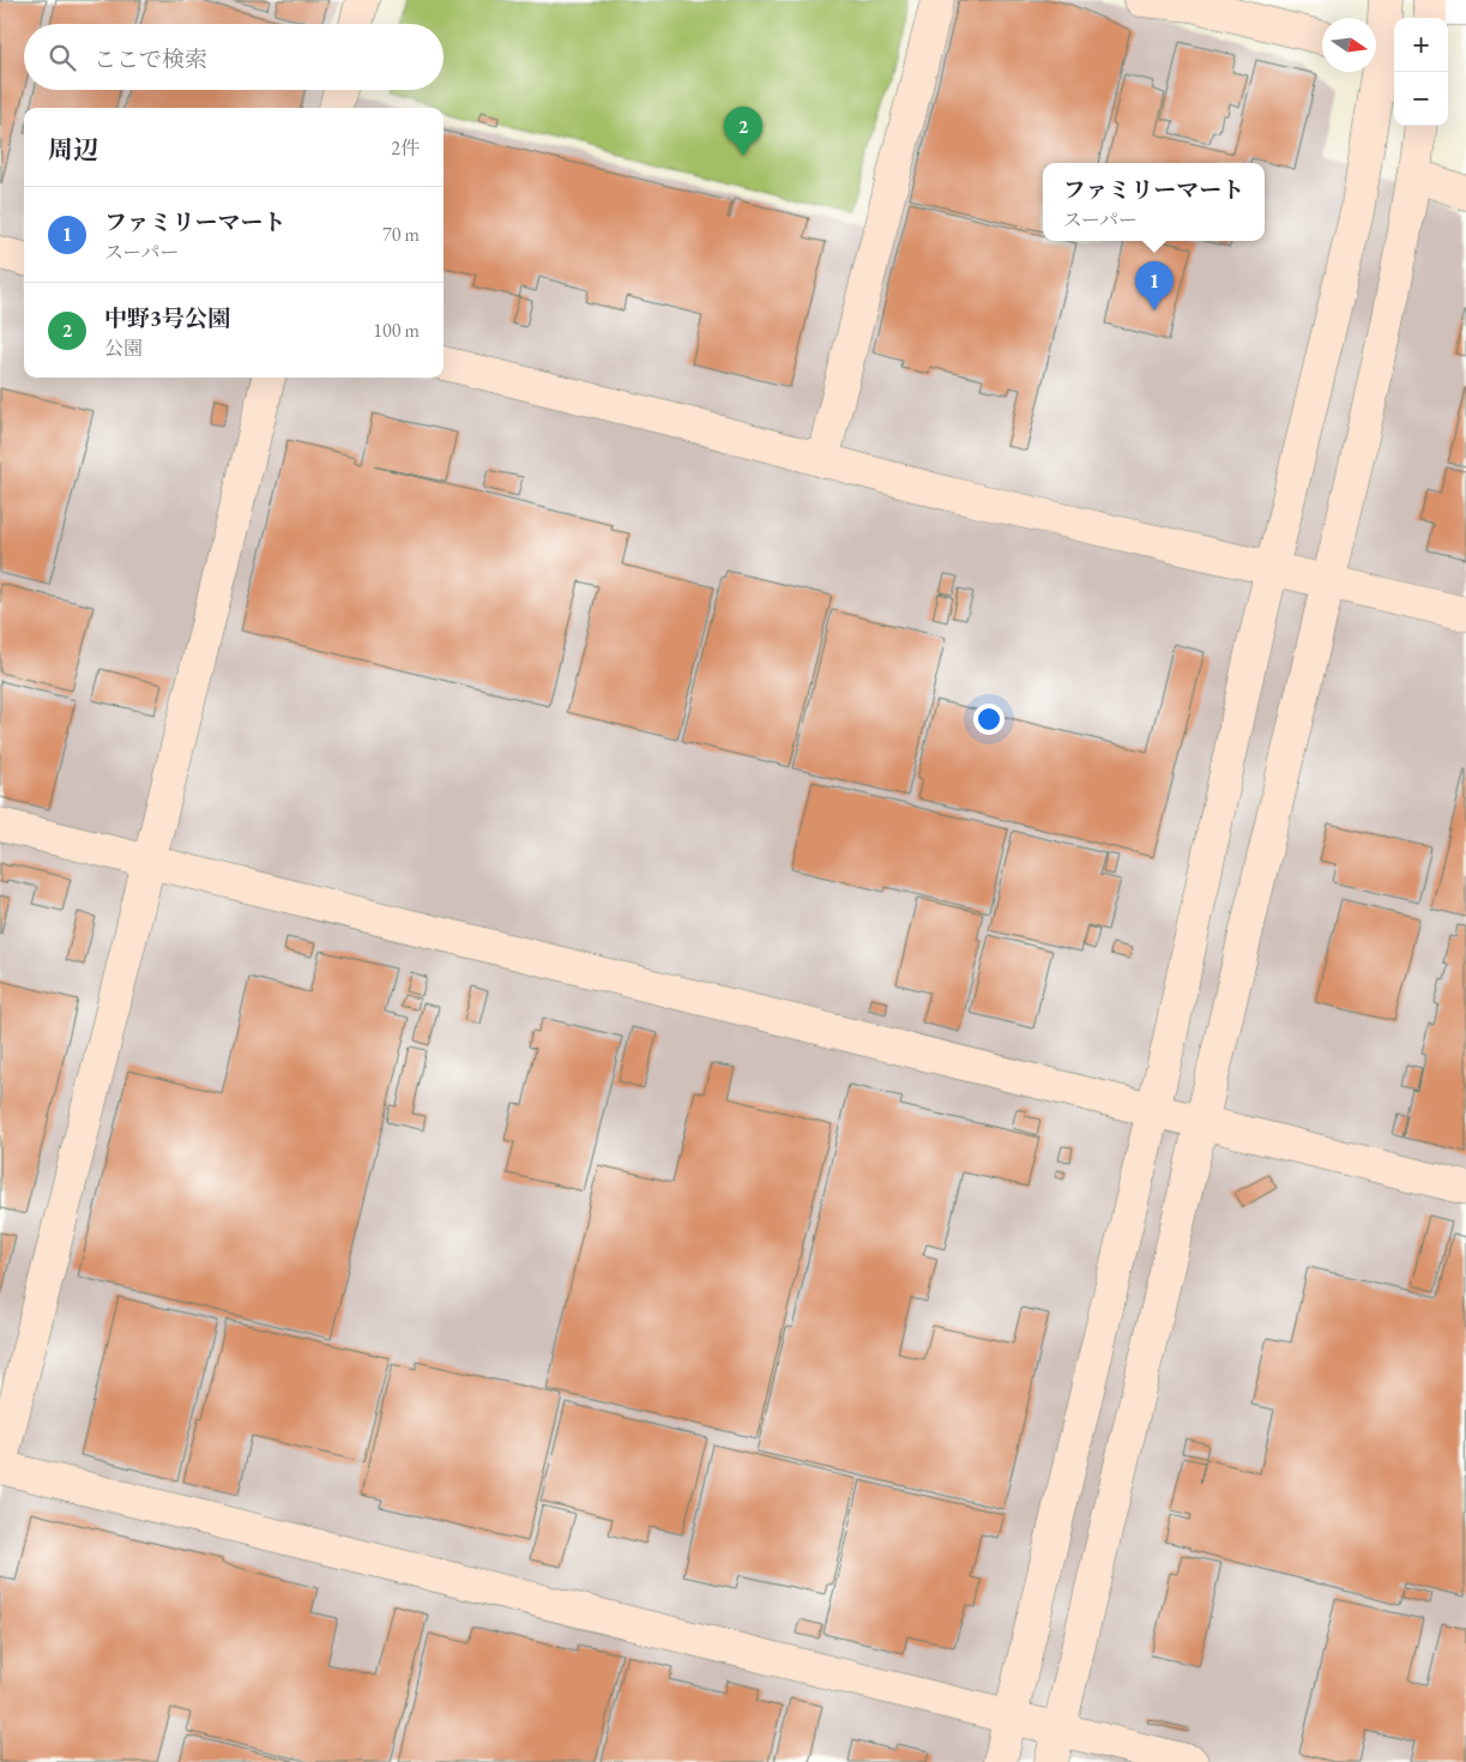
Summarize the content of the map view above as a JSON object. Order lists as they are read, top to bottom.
{
  "north": "right",
  "page": {
    "map_buttons": ["+", "−"],
    "search": "ここで検索",
    "pins": ["2", "1"],
    "heading": ["周辺", "2件"],
    "popup": ["ファミリーマート", "スーパー"],
    "list": [
      {
        "mark": "1",
        "name": "ファミリーマート",
        "note": "スーパー",
        "value": "70 m"
      },
      {
        "mark": "2",
        "name": "中野3号公園",
        "note": "公園",
        "value": "100 m"
      }
    ]
  }
}
